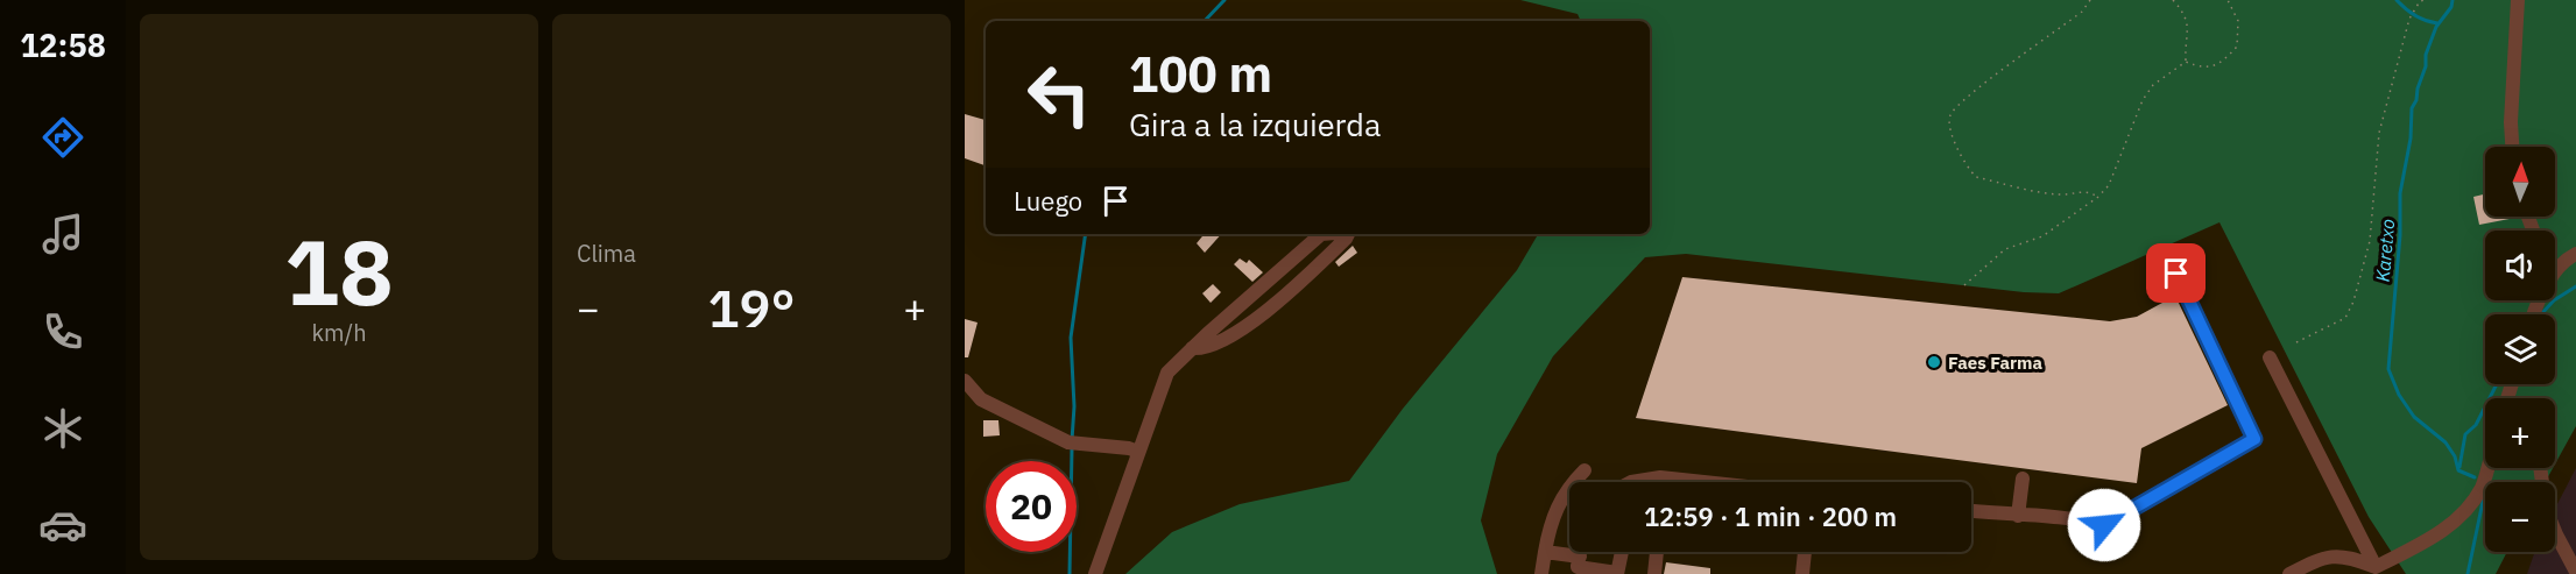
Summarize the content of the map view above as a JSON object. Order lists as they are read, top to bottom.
{
  "water": ["Karetxo"],
  "places": ["Faes Farma"],
  "north": "top",
  "page": {
    "tabs": "12:58",
    "tile": [
      ["18", "km/h"],
      "Clima"
    ],
    "turn": ["100 m", "Gira a la izquierda"],
    "map_buttons": ["+", "−"],
    "then": "Luego",
    "heat": ["−", "19°", "+"],
    "limit": "20",
    "trip": "12:59 · 1 min · 200 m"
  }
}
